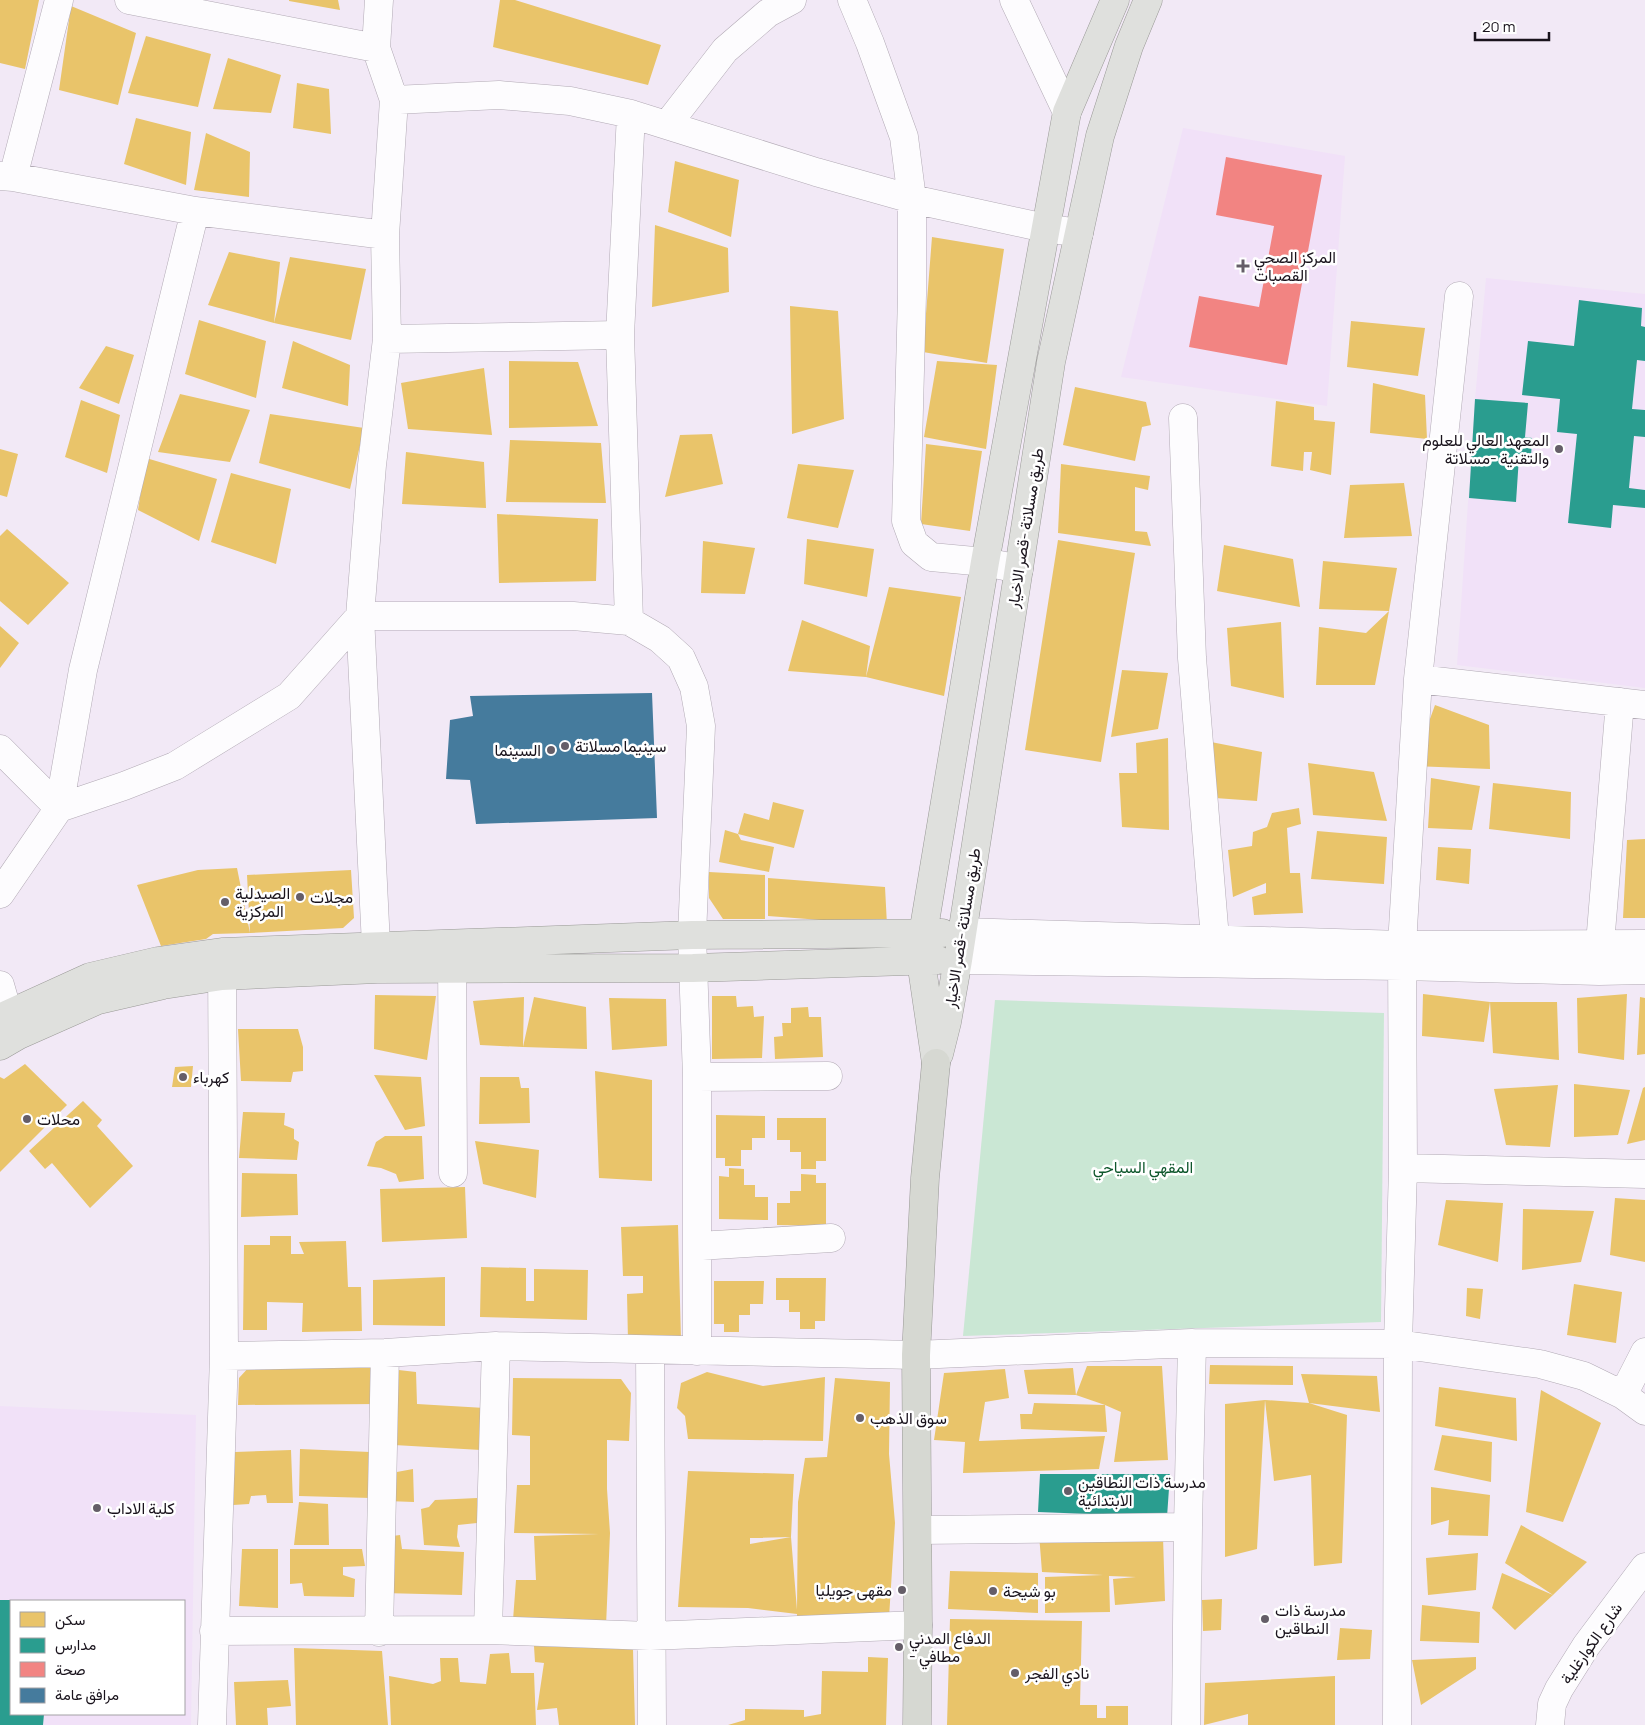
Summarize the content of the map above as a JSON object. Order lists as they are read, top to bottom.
{
  "streets": {
    "main road": ["طريق مسلاتة -قصر الاخيار"],
    "street": ["شارع الكوارغلية"]
  },
  "parks": ["المقهي السياحي"],
  "places": {
    "health": ["المركز الصحي القصبات"],
    "other": [
      "المعهد العالي للعلوم والتقنية -مسلاتة",
      "سينيما مسلاتة",
      "السينما",
      "مجلات",
      "الصيدلية المركزية",
      "كهرباء",
      "محلات",
      "سوق الذهب",
      "مدرسة ذات النطاقين الابتدائية",
      "كلية الاداب",
      "مقهى جويليا",
      "بو شيحة",
      "مدرسة ذات النطاقين",
      "الدفاع المدني - مطافي",
      "نادي الفجر"
    ]
  },
  "legend": [
    "سكن",
    "مدارس",
    "صحة",
    "مرافق عامة"
  ],
  "scale_bar": "20 m"
}
